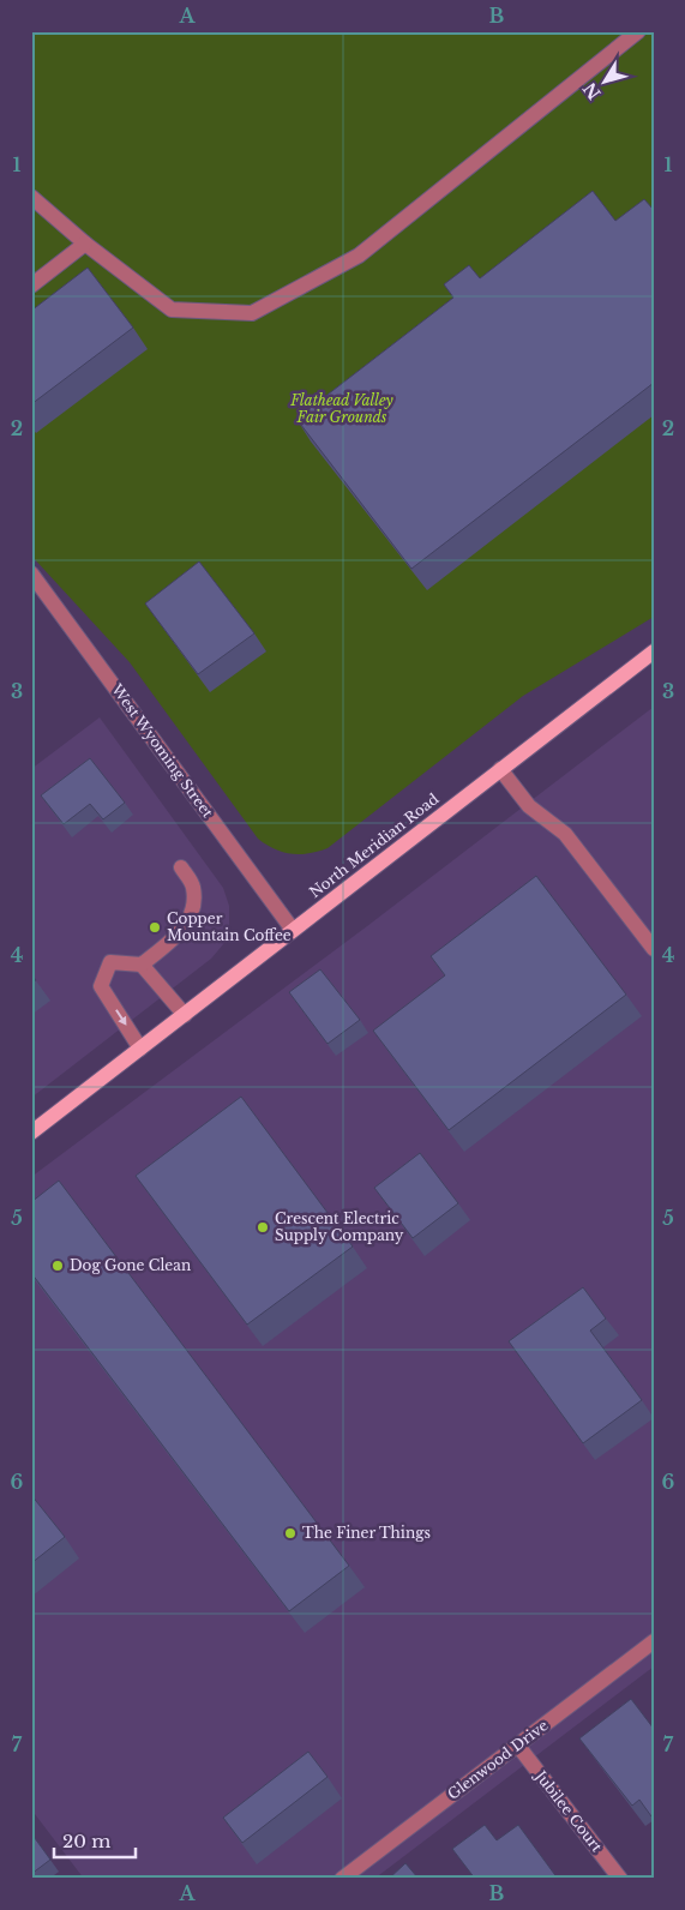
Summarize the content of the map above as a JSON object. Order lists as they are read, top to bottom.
{
  "streets": {
    "main road": ["North Meridian Road"],
    "street": ["West Wyoming Street", "Glenwood Drive", "Jubilee Court"]
  },
  "crossings": [
    ["West Wyoming Street", "North Meridian Road"],
    ["Glenwood Drive", "Jubilee Court"]
  ],
  "parks": ["Flathead Valley Fair Grounds"],
  "places": [
    "Copper Mountain Coffee",
    "Crescent Electric Supply Company",
    "Dog Gone Clean",
    "The Finer Things"
  ],
  "scale_bar": "20 m",
  "north": "bottom left",
  "grid": {
    "columns": ["A", "B"],
    "rows": [
      "1",
      "2",
      "3",
      "4",
      "5",
      "6",
      "7"
    ]
  }
}
